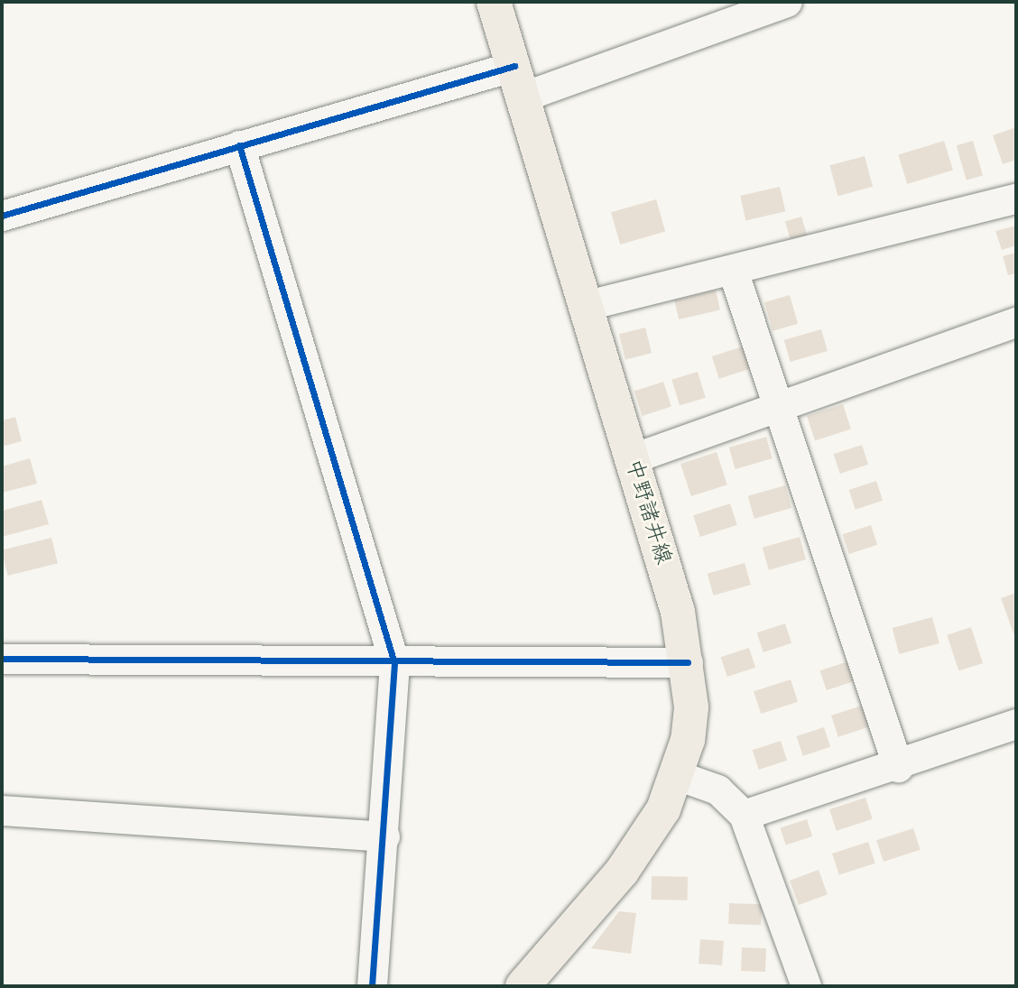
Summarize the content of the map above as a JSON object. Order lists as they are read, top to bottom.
{
  "streets": {
    "main road": ["中野諸井線"]
  }
}
